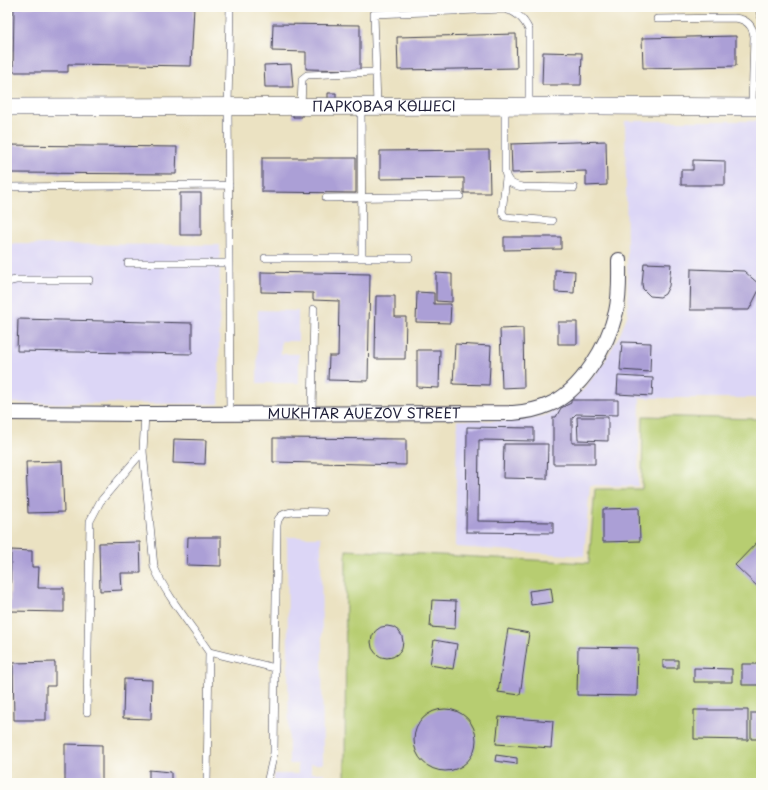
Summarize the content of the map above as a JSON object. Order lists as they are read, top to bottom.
{
  "streets": {
    "street": ["ПАРКОВАЯ КӨШЕСІ", "MUKHTAR AUEZOV STREET"]
  }
}
